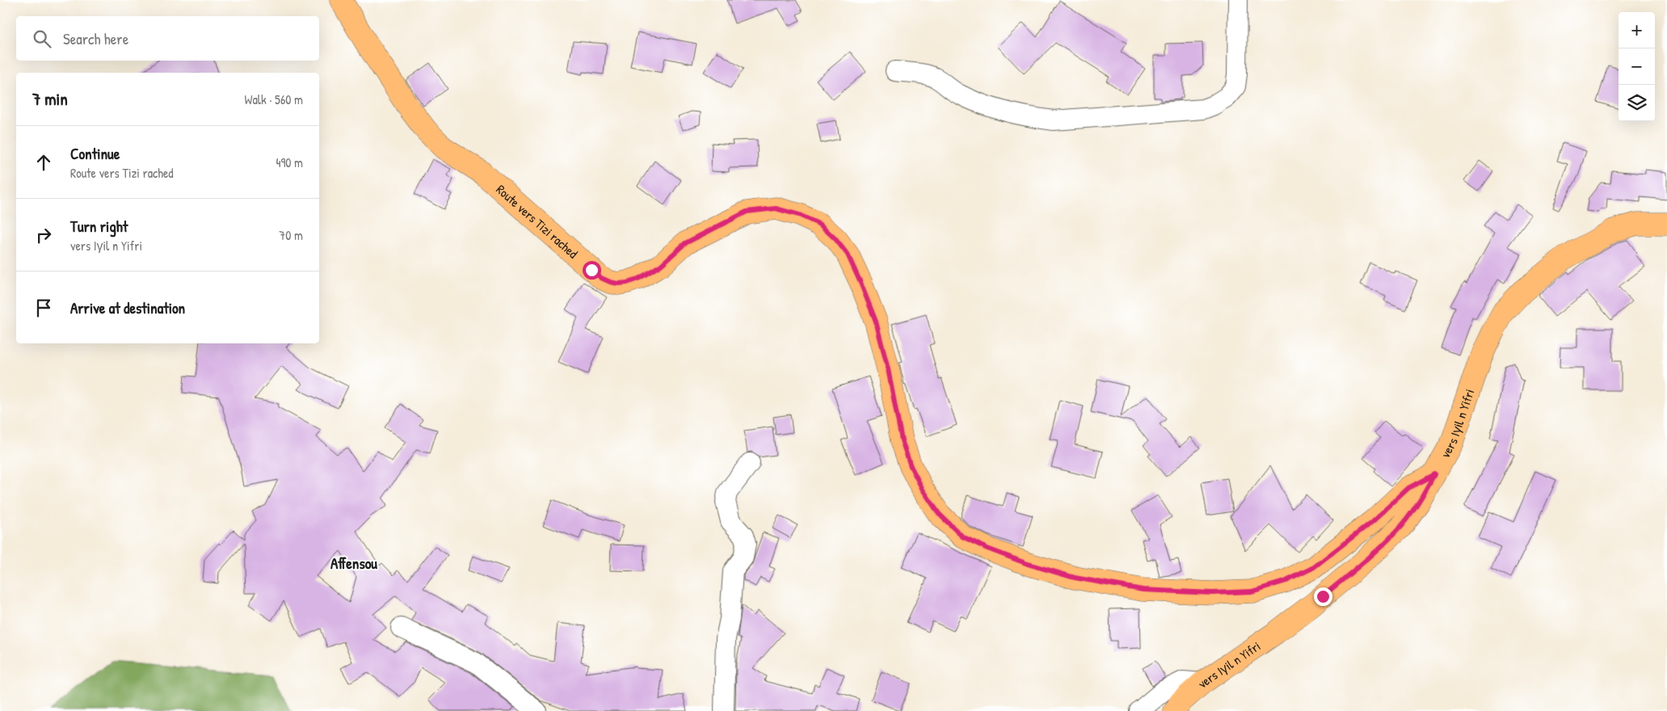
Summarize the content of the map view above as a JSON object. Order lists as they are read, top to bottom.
{
  "streets": {
    "main road": ["Route vers Tizi rached", "vers Iγil n Yifri"]
  },
  "crossings": [
    ["Route vers Tizi rached", "vers Iγil n Yifri"]
  ],
  "districts": ["Affensou"],
  "page": {
    "map_buttons": ["+", "−"],
    "search": "Search here",
    "heading": ["7 min", "Walk · 560 m"],
    "list": [
      ["Continue", "Route vers Tizi rached", "490 m"],
      ["Turn right", "vers Iγil n Yifri", "70 m"],
      "Arrive at destination"
    ]
  }
}
